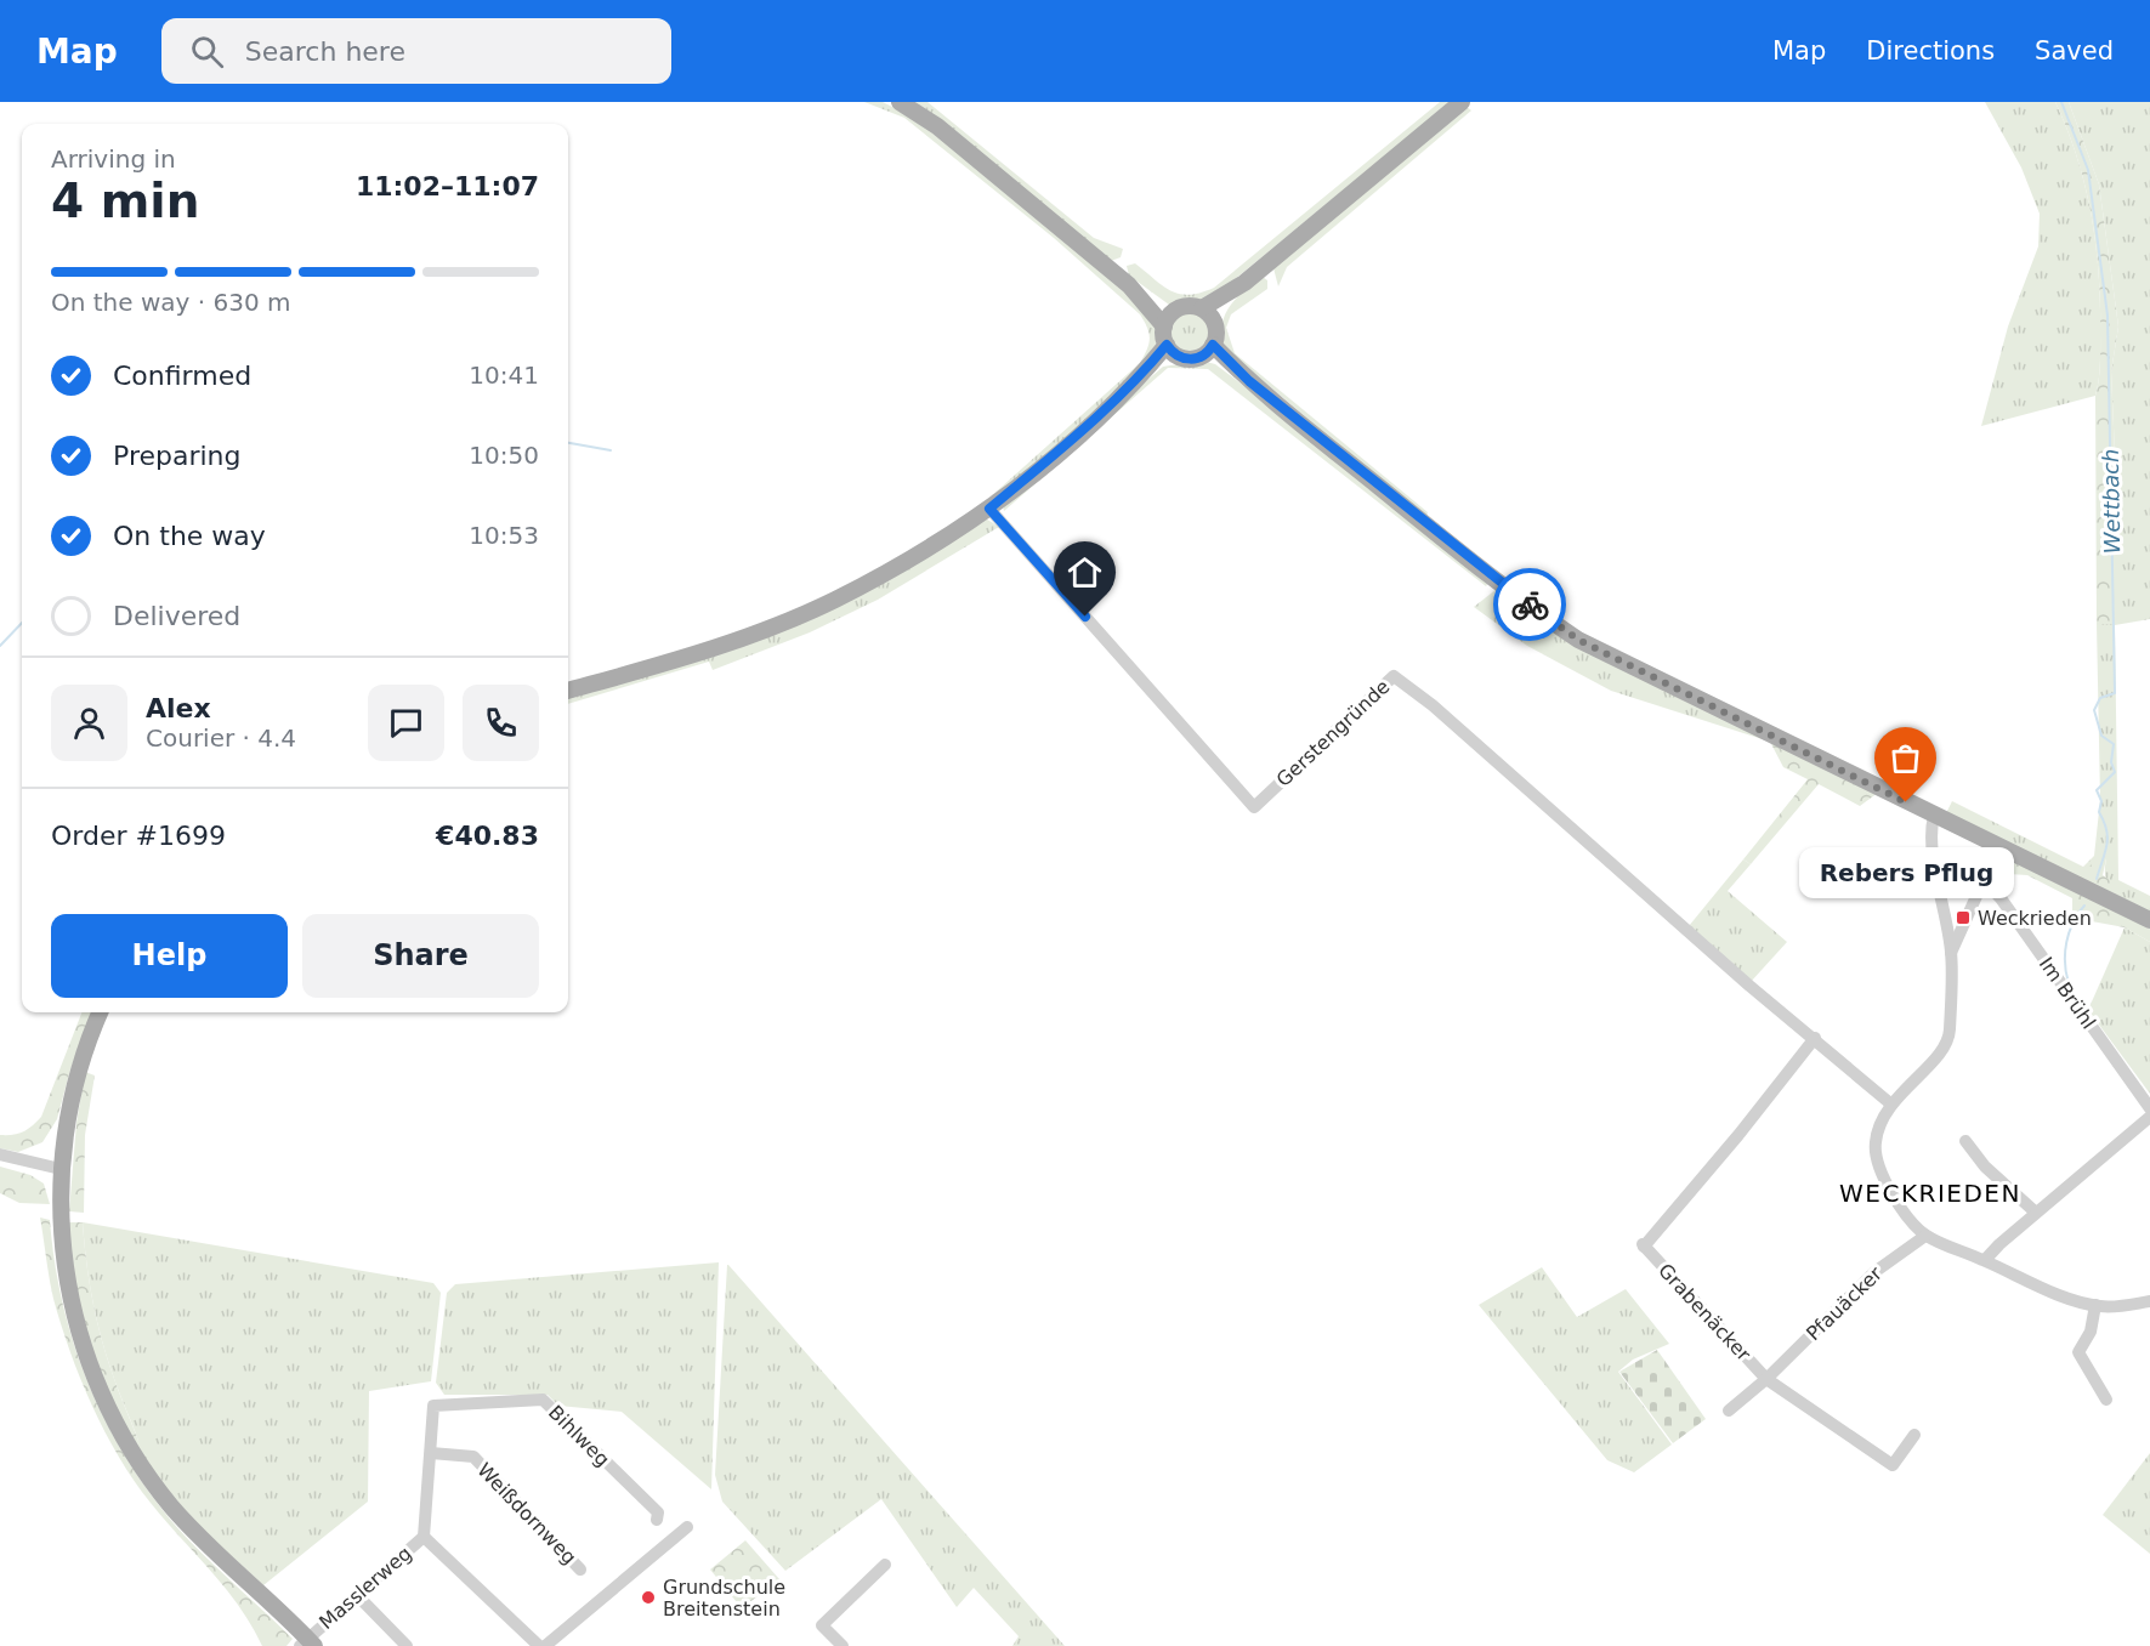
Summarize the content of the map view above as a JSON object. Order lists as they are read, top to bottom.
{
  "streets": {
    "street": [
      "Gerstengründe",
      "Im Brühl",
      "Pfauäcker",
      "Grabenäcker",
      "Bihlweg",
      "Weißdornweg",
      "Masslerweg"
    ]
  },
  "crossings": [
    ["Gerstengründe", "Grabenäcker"],
    ["Pfauäcker", "Grabenäcker"],
    ["Bihlweg", "Masslerweg"],
    ["Weißdornweg", "Masslerweg"]
  ],
  "districts": ["WECKRIEDEN"],
  "water": ["Wettbach"],
  "places": {
    "other": ["Rebers Pflug", "Grundschule Breitenstein"],
    "transit": ["Weckrieden"]
  },
  "page": {
    "header": "Map",
    "search": "Search here",
    "nav": ["Map", "Directions", "Saved"],
    "heading": ["4 min", "Arriving in", "11:02–11:07"],
    "panel": [
      "Alex",
      "Courier · 4.4",
      "Order #1699",
      "€40.83"
    ],
    "bar": "On the way · 630 m",
    "list": [
      ["Confirmed", "10:41"],
      ["Preparing", "10:50"],
      ["On the way", "10:53"],
      "Delivered"
    ],
    "bubble": "Rebers Pflug",
    "buttons": ["Help", "Share"]
  }
}
